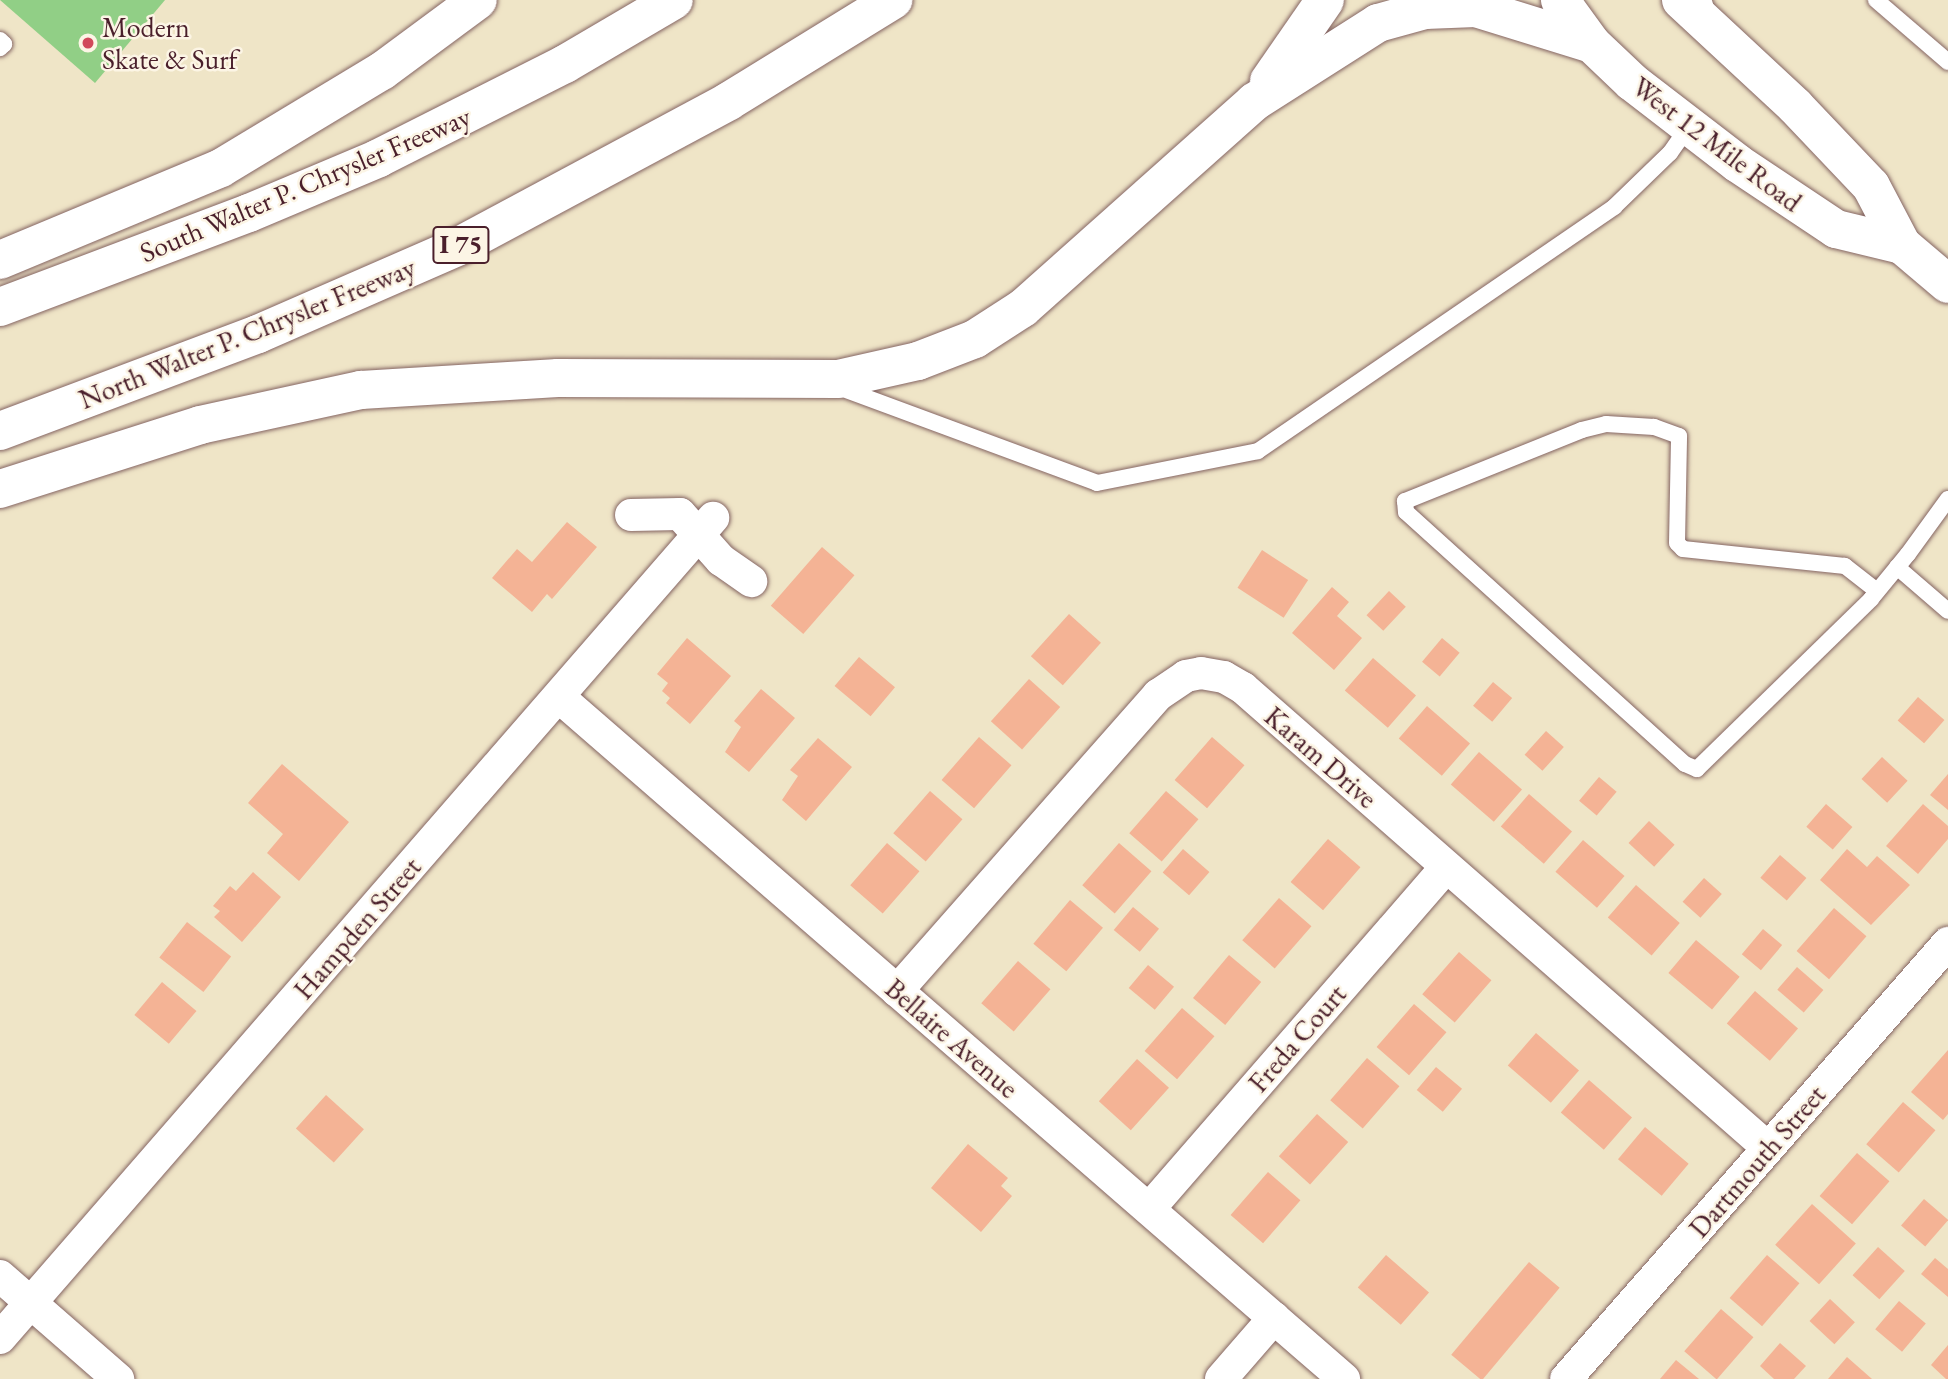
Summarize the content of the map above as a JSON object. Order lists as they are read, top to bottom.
{
  "streets": {
    "main road": [
      "West 12 Mile Road",
      "South Walter P. Chrysler Freeway",
      "I 75",
      "North Walter P. Chrysler Freeway"
    ],
    "street": [
      "Karam Drive",
      "Hampden Street",
      "Bellaire Avenue",
      "Freda Court",
      "Dartmouth Street"
    ]
  },
  "crossings": [
    ["Karam Drive", "Bellaire Avenue"],
    ["Karam Drive", "Freda Court"],
    ["Karam Drive", "Dartmouth Street"],
    ["Hampden Street", "Bellaire Avenue"],
    ["Bellaire Avenue", "Freda Court"]
  ],
  "places": ["Modern Skate & Surf"]
}
